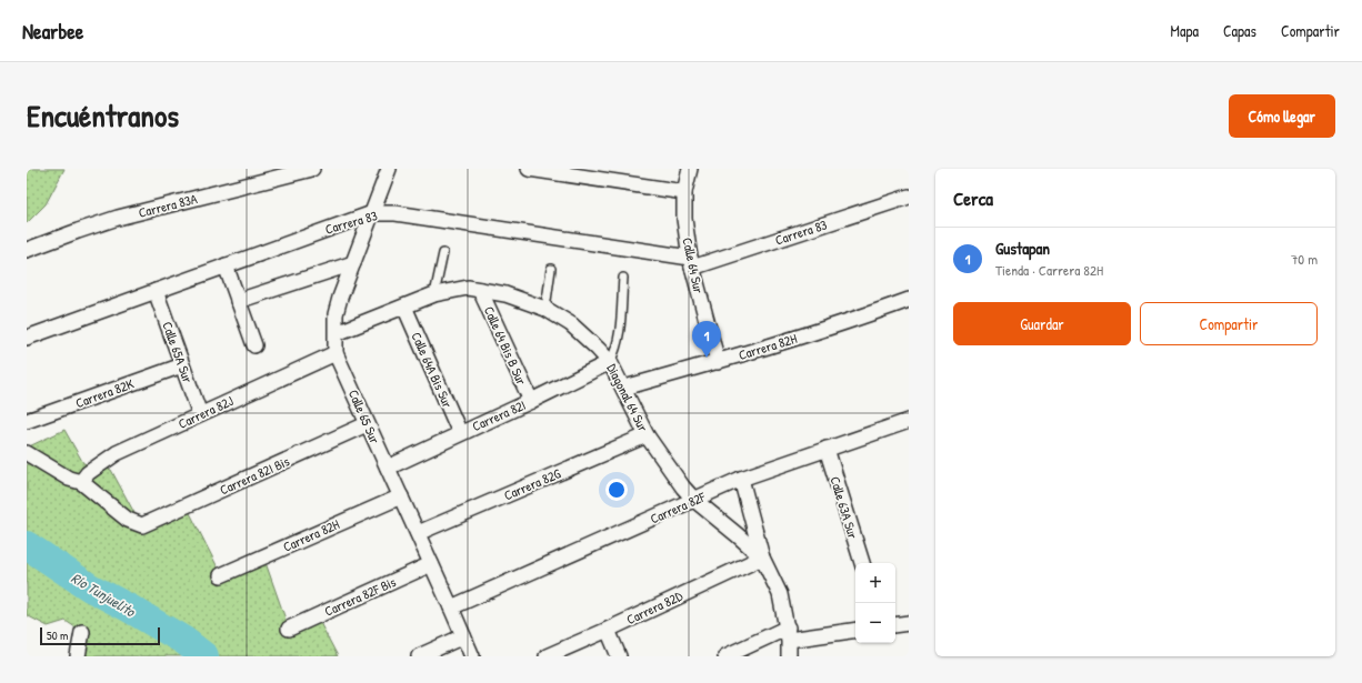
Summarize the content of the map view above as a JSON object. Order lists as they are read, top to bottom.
{
  "streets": {
    "street": [
      "Carrera 83A",
      "Carrera 83",
      "Calle 64 Sur",
      "Calle 64 Bis B Sur",
      "Carrera 82H",
      "Calle 65A Sur",
      "Calle 64A Bis Sur",
      "Carrera 82K",
      "Diagonal 64 Sur",
      "Carrera 82J",
      "Carrera 82I",
      "Calle 65 Sur",
      "Carrera 82I Bis",
      "Carrera 82G",
      "Carrera 82F",
      "Calle 63A Sur",
      "Carrera 82F Bis",
      "Carrera 82D"
    ]
  },
  "crossings": [
    ["Carrera 83", "Calle 64 Sur"],
    ["Carrera 83", "Calle 65A Sur"],
    ["Carrera 83", "Calle 65 Sur"],
    ["Calle 64 Sur", "Carrera 82H"],
    ["Calle 64 Bis B Sur", "Diagonal 64 Sur"],
    ["Calle 64 Bis B Sur", "Carrera 82I"],
    ["Carrera 82H", "Diagonal 64 Sur"],
    ["Carrera 82H", "Calle 65 Sur"],
    ["Calle 65A Sur", "Carrera 82K"],
    ["Calle 65A Sur", "Carrera 82J"],
    ["Calle 64A Bis Sur", "Diagonal 64 Sur"],
    ["Calle 64A Bis Sur", "Carrera 82I"],
    ["Diagonal 64 Sur", "Carrera 82I"],
    ["Diagonal 64 Sur", "Calle 65 Sur"],
    ["Diagonal 64 Sur", "Carrera 82G"],
    ["Diagonal 64 Sur", "Carrera 82F"],
    ["Diagonal 64 Sur", "Carrera 82D"],
    ["Carrera 82J", "Calle 65 Sur"],
    ["Carrera 82J", "Carrera 82I Bis"],
    ["Carrera 82I", "Calle 65 Sur"],
    ["Calle 65 Sur", "Carrera 82I Bis"],
    ["Calle 65 Sur", "Carrera 82G"],
    ["Calle 65 Sur", "Carrera 82F"],
    ["Calle 65 Sur", "Carrera 82F Bis"],
    ["Carrera 82F", "Calle 63A Sur"]
  ],
  "water": ["Río Tunjuelito"],
  "scale_bar": "50 m",
  "page": {
    "header": "Nearbee",
    "nav": ["Mapa", "Capas", "Compartir"],
    "title": "Encuéntranos",
    "buttons": [
      "Cómo llegar",
      ["Guardar", "Compartir"]
    ],
    "heading": "Cerca",
    "list": [
      {
        "mark": "1",
        "name": "Gustapan",
        "note": "Tienda · Carrera 82H",
        "value": "70 m"
      }
    ],
    "pins": "1",
    "map_buttons": ["+", "−"],
    "scale": "50 m"
  }
}
